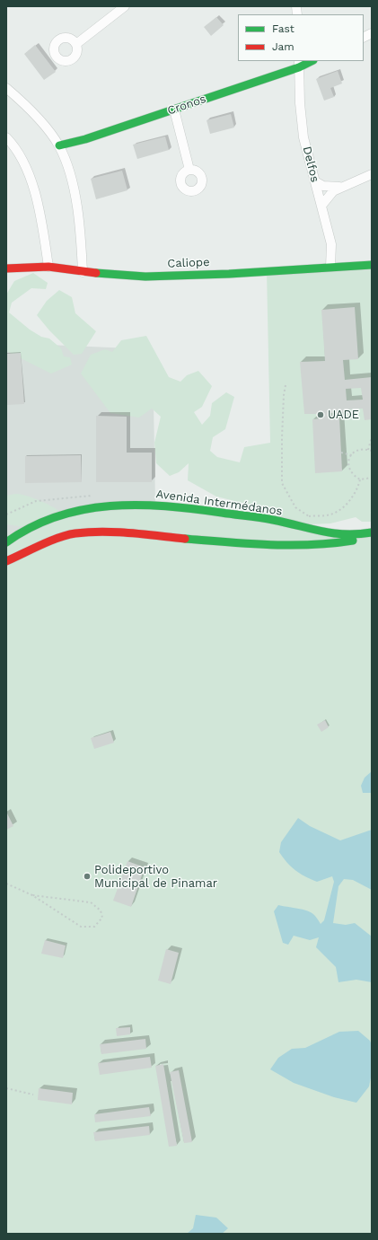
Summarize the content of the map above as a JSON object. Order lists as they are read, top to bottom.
{
  "streets": {
    "main road": ["Cronos", "Caliope", "Avenida Intermédanos"],
    "street": ["Delfos"]
  },
  "crossings": [
    ["Cronos", "Delfos"],
    ["Delfos", "Caliope"]
  ],
  "places": ["UADE", "Polideportivo Municipal de Pinamar"],
  "legend": ["Fast", "Jam"]
}
